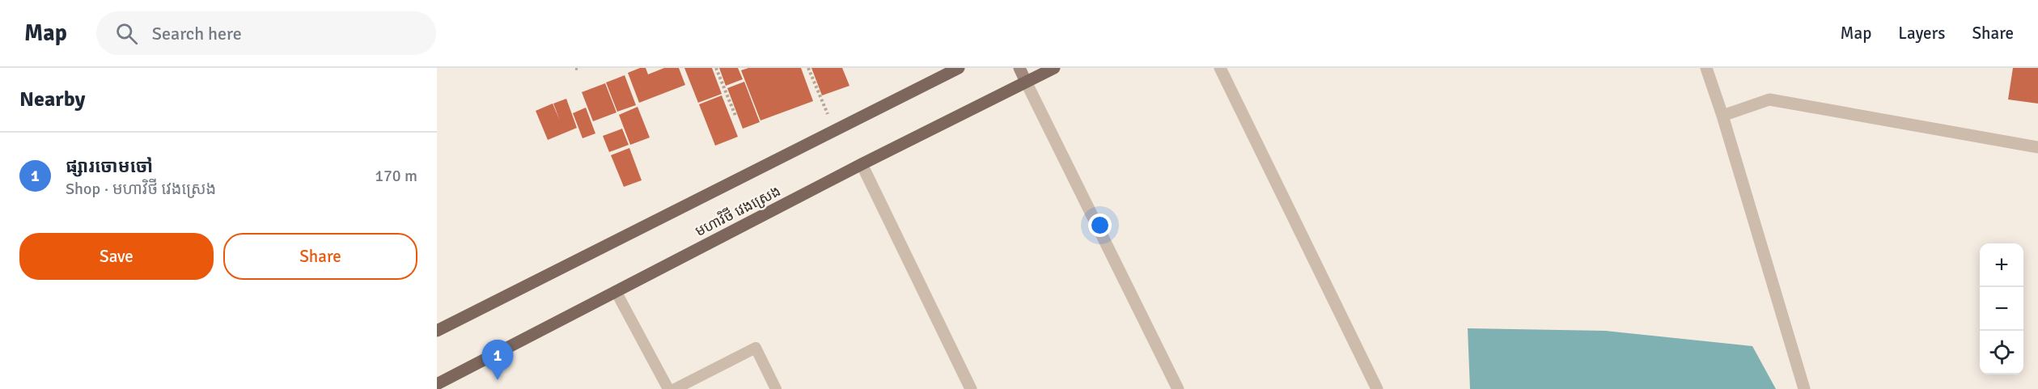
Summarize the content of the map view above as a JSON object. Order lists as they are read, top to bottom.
{
  "streets": {
    "main road": ["មហាវិថី វេងស្រេង"]
  },
  "page": {
    "header": "Map",
    "search": "Search here",
    "nav": ["Map", "Layers", "Share"],
    "heading": "Nearby",
    "list": [
      {
        "mark": "1",
        "name": "ផ្សារចោមចៅ",
        "note": "Shop · មហាវិថី វេងស្រេង",
        "value": "170 m"
      }
    ],
    "buttons": ["Save", "Share"],
    "map_buttons": ["+", "−"],
    "pins": "1"
  }
}
